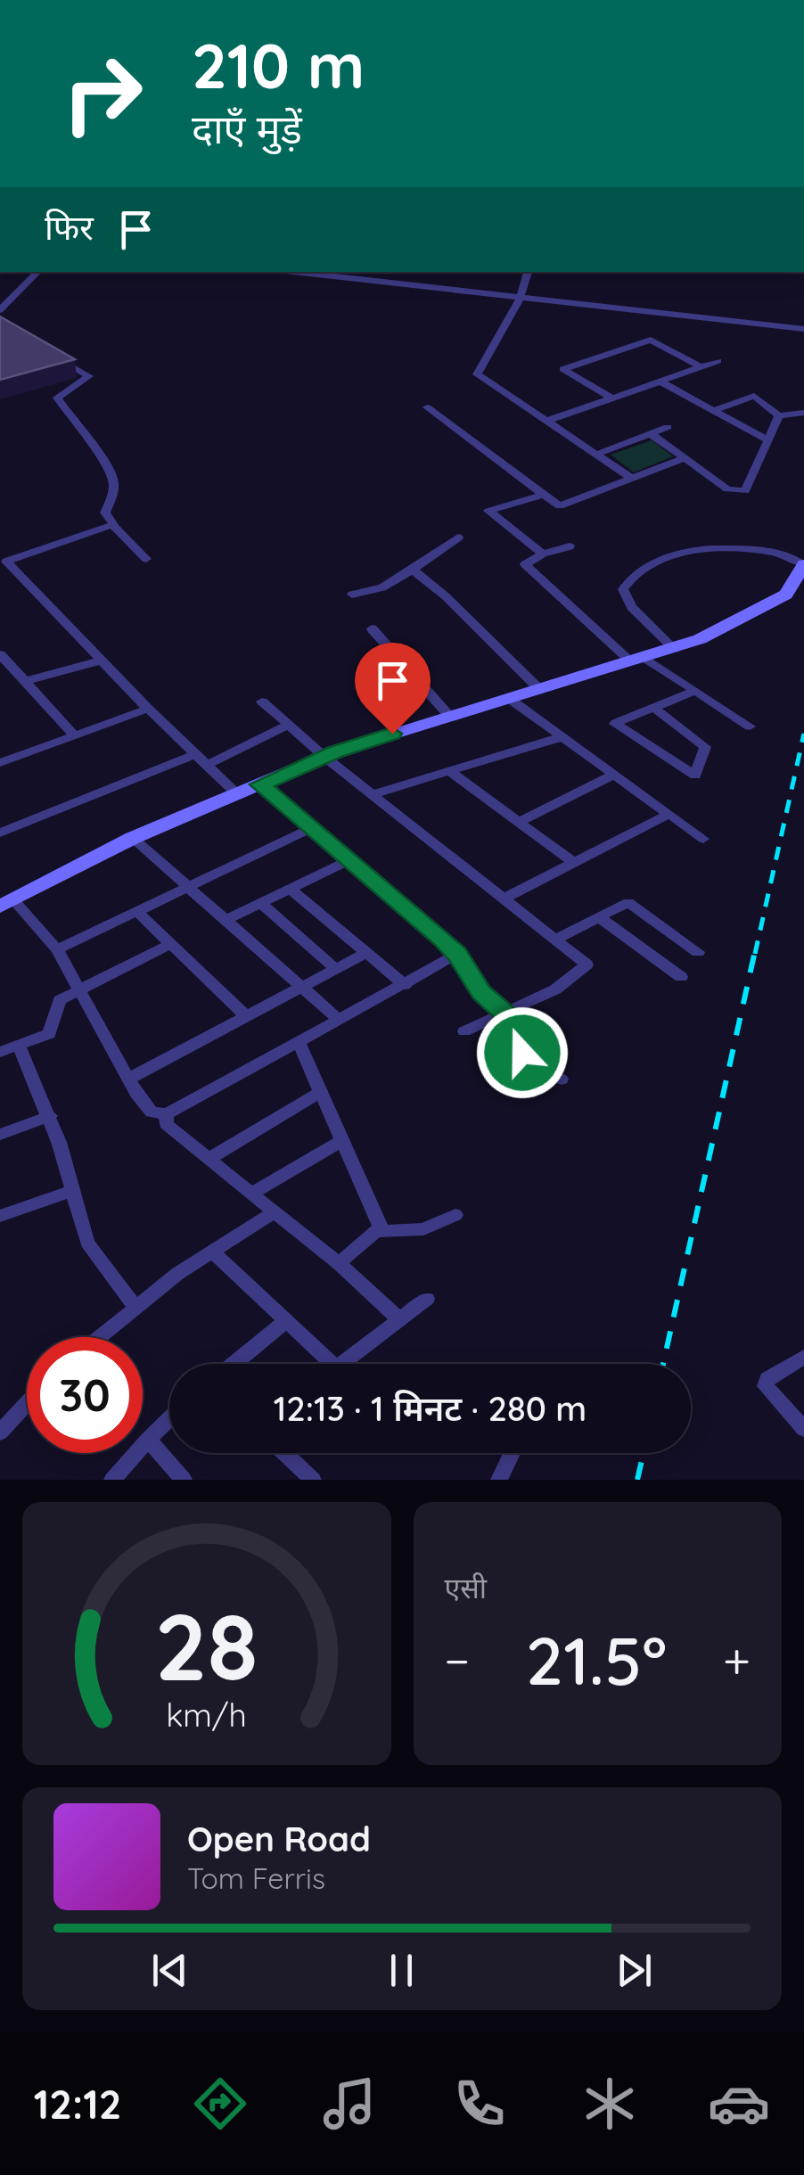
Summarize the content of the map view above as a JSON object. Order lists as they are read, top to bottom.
{
  "page": {
    "turn": ["210 m", "दाएँ मुड़ें"],
    "then": "फिर",
    "limit": "30",
    "trip": "12:13 · 1 मिनट · 280 m",
    "tile": "एसी",
    "heat": ["−", "21.5°", "+"],
    "song": ["Open Road", "Tom Ferris"],
    "tabs": "12:12",
    "gauge": ["28", "km/h"]
  }
}
